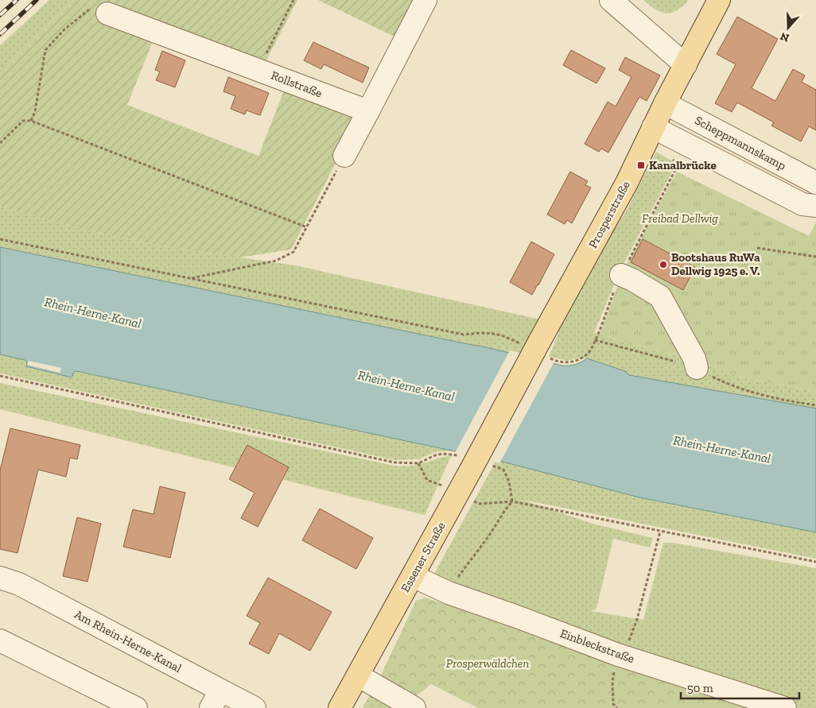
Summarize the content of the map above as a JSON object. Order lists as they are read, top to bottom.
{
  "streets": {
    "main road": ["Prosperstraße", "Essener Straße"],
    "street": [
      "Rollstraße",
      "Scheppmannskamp",
      "Am Rhein-Herne-Kanal",
      "Einbleckstraße"
    ]
  },
  "crossings": [
    ["Scheppmannskamp", "Prosperstraße"],
    ["Prosperstraße", "Essener Straße"],
    ["Essener Straße", "Einbleckstraße"]
  ],
  "water": ["Rhein-Herne-Kanal"],
  "parks": ["Freibad Dellwig", "Prosperwäldchen"],
  "places": {
    "transit": ["Kanalbrücke"],
    "other": ["Bootshaus RuWa Dellwig 1925 e. V."]
  },
  "scale_bar": "50 m",
  "north": "bottom"
}
